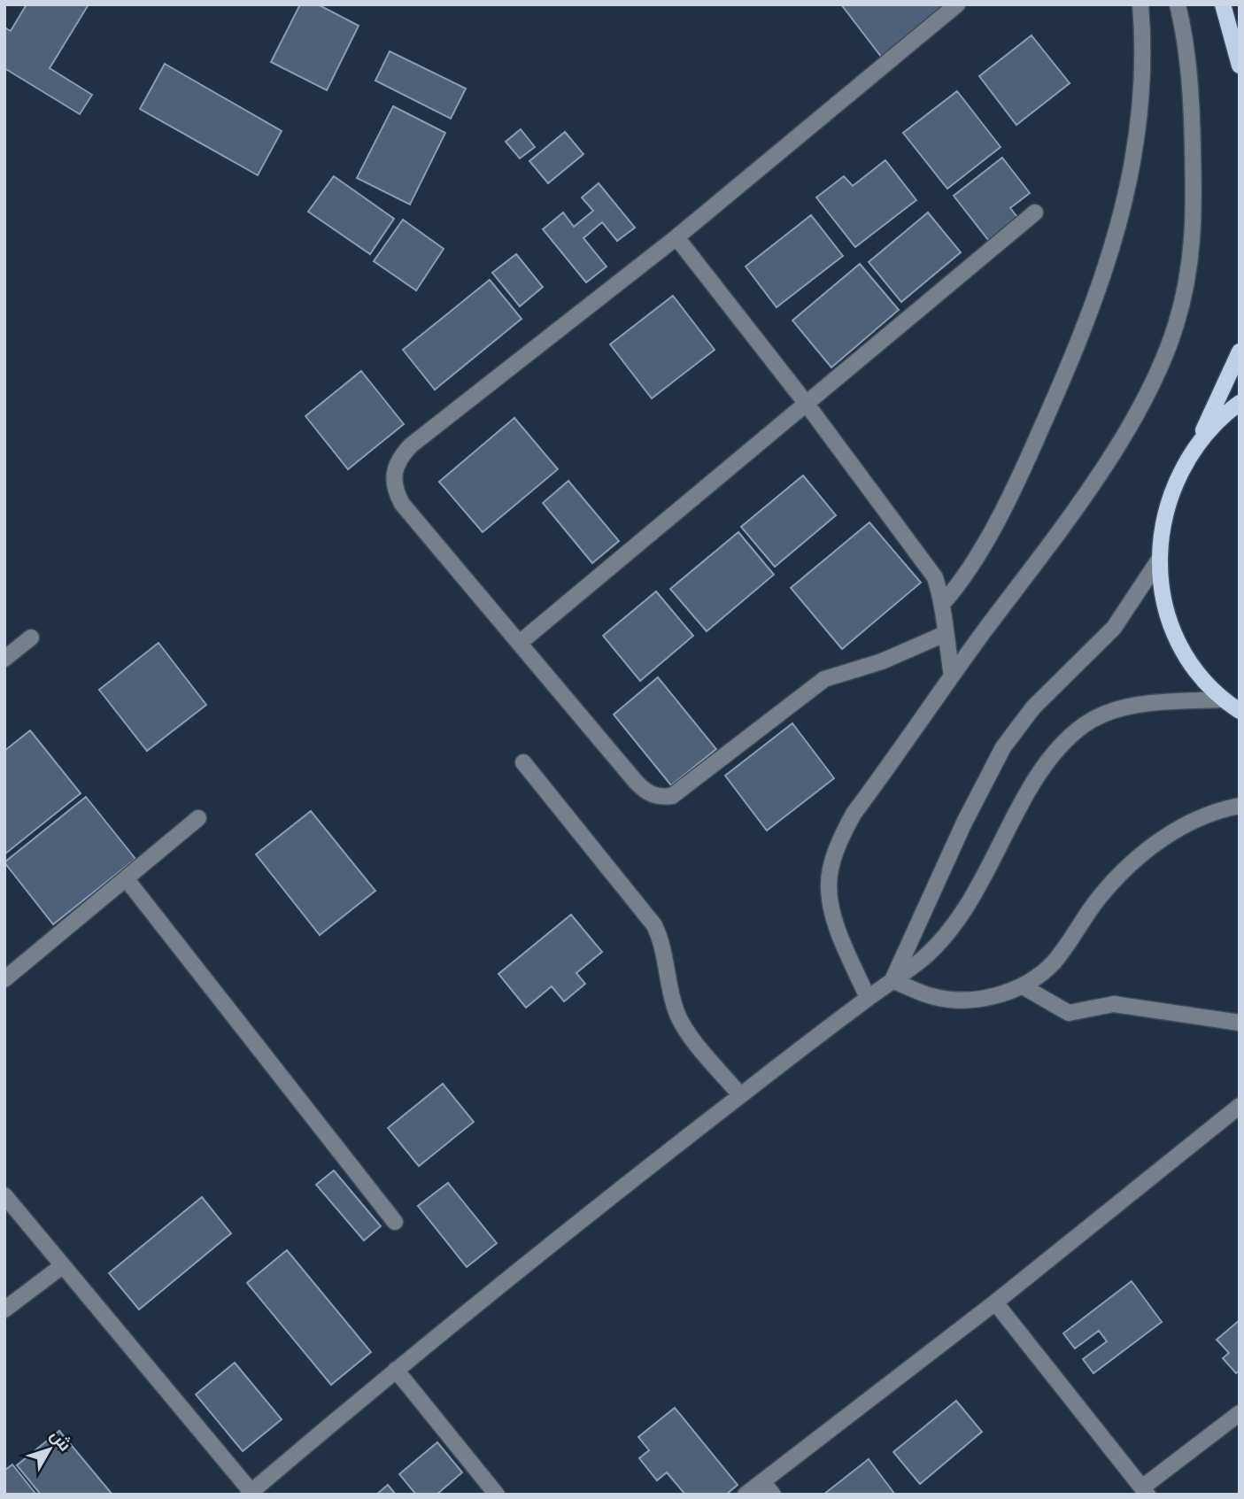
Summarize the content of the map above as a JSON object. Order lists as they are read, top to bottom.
{
  "north": "top right"
}
